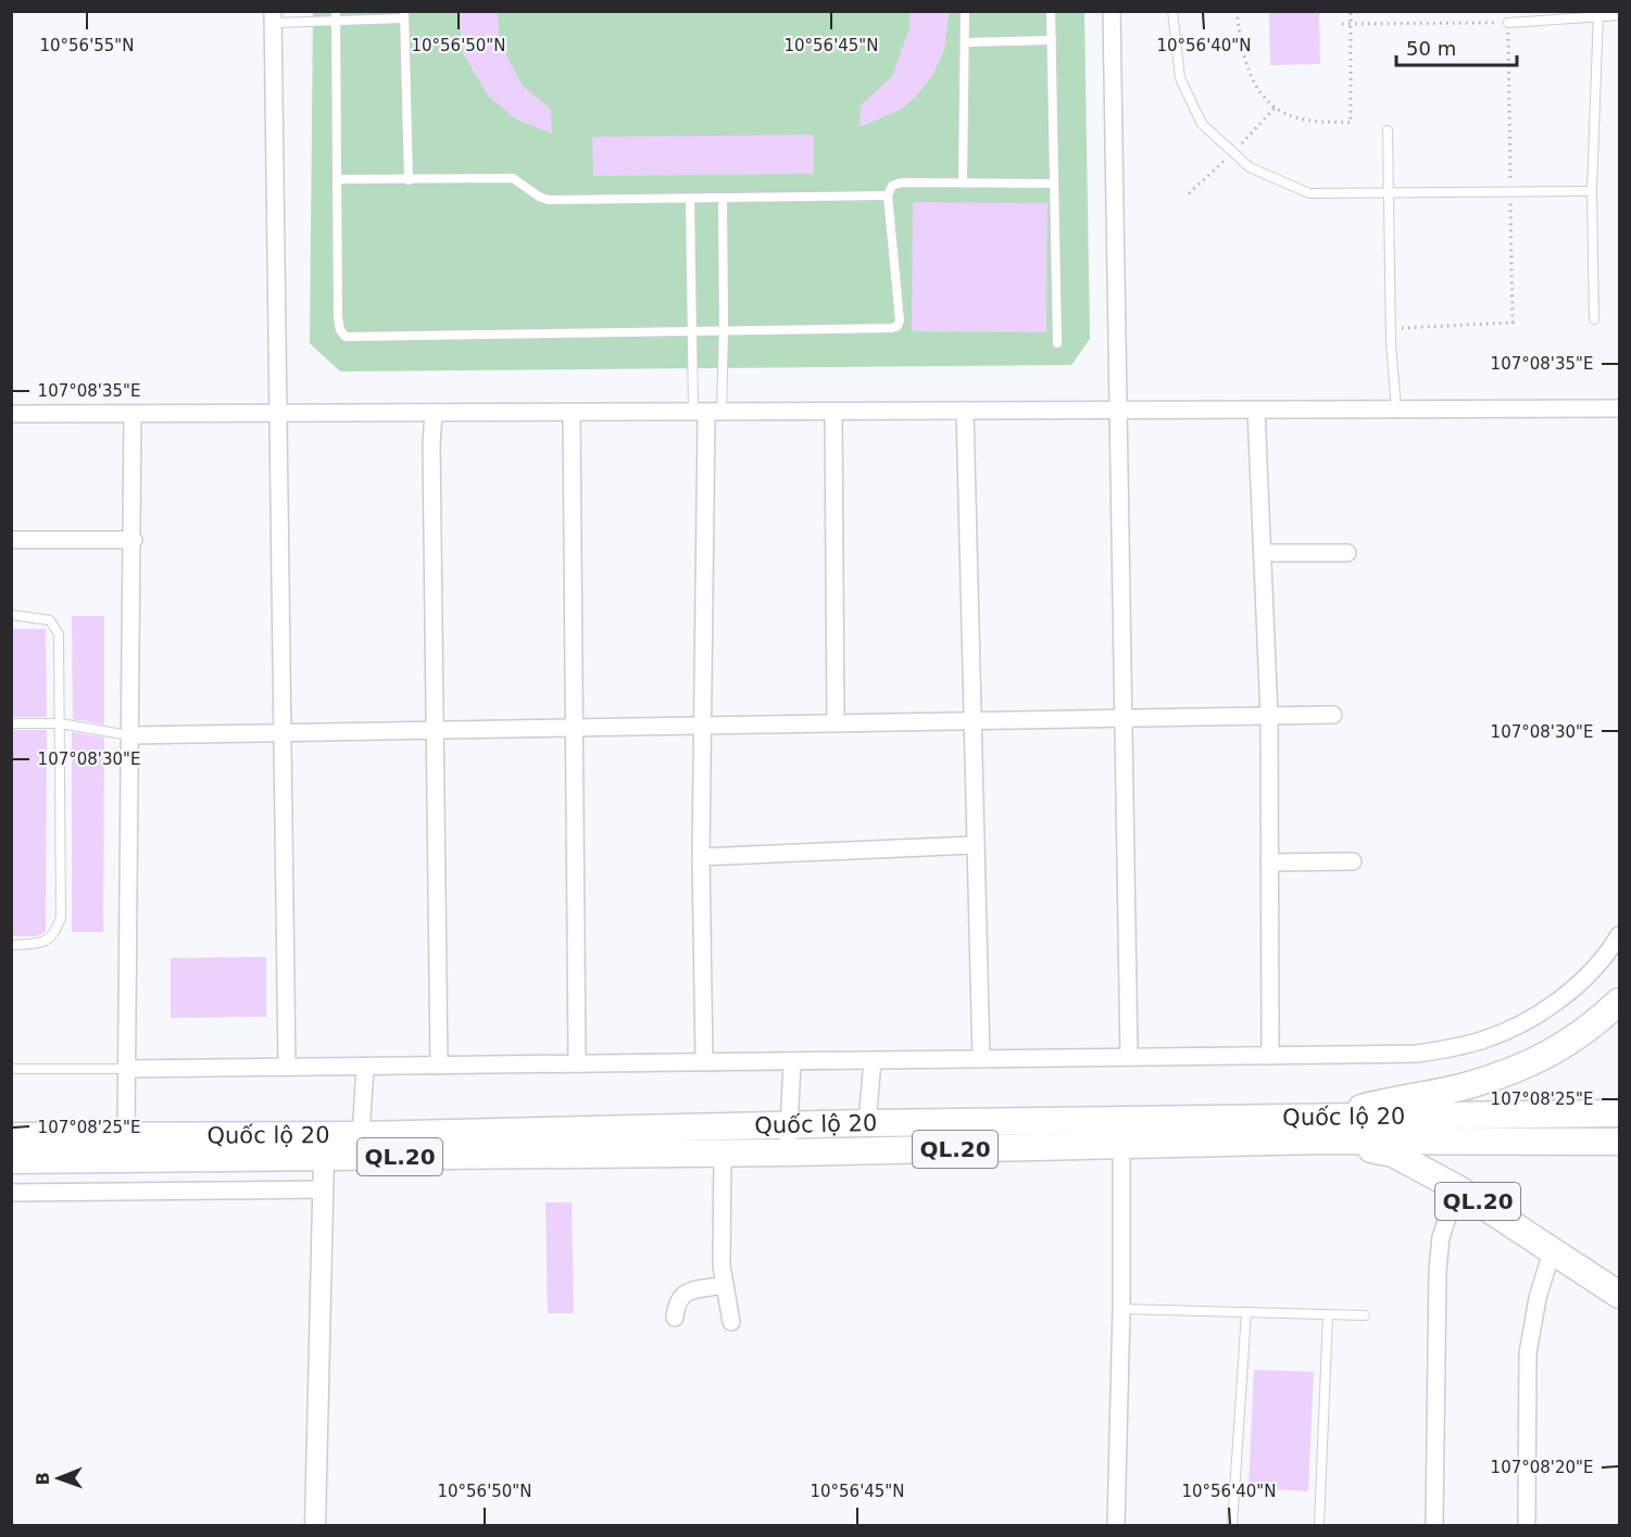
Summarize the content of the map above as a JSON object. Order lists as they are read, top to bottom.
{
  "streets": {
    "highway": ["Quốc lộ 20", "QL.20"]
  },
  "crossings": [
    ["Quốc lộ 20", "QL.20"]
  ],
  "scale_bar": "50 m",
  "north": "left",
  "coordinates": [
    "10°56'55\"N",
    "10°56'50\"N",
    "10°56'45\"N",
    "10°56'40\"N",
    "107°08'35\"E",
    "107°08'30\"E",
    "107°08'25\"E",
    "107°08'20\"E"
  ]
}
